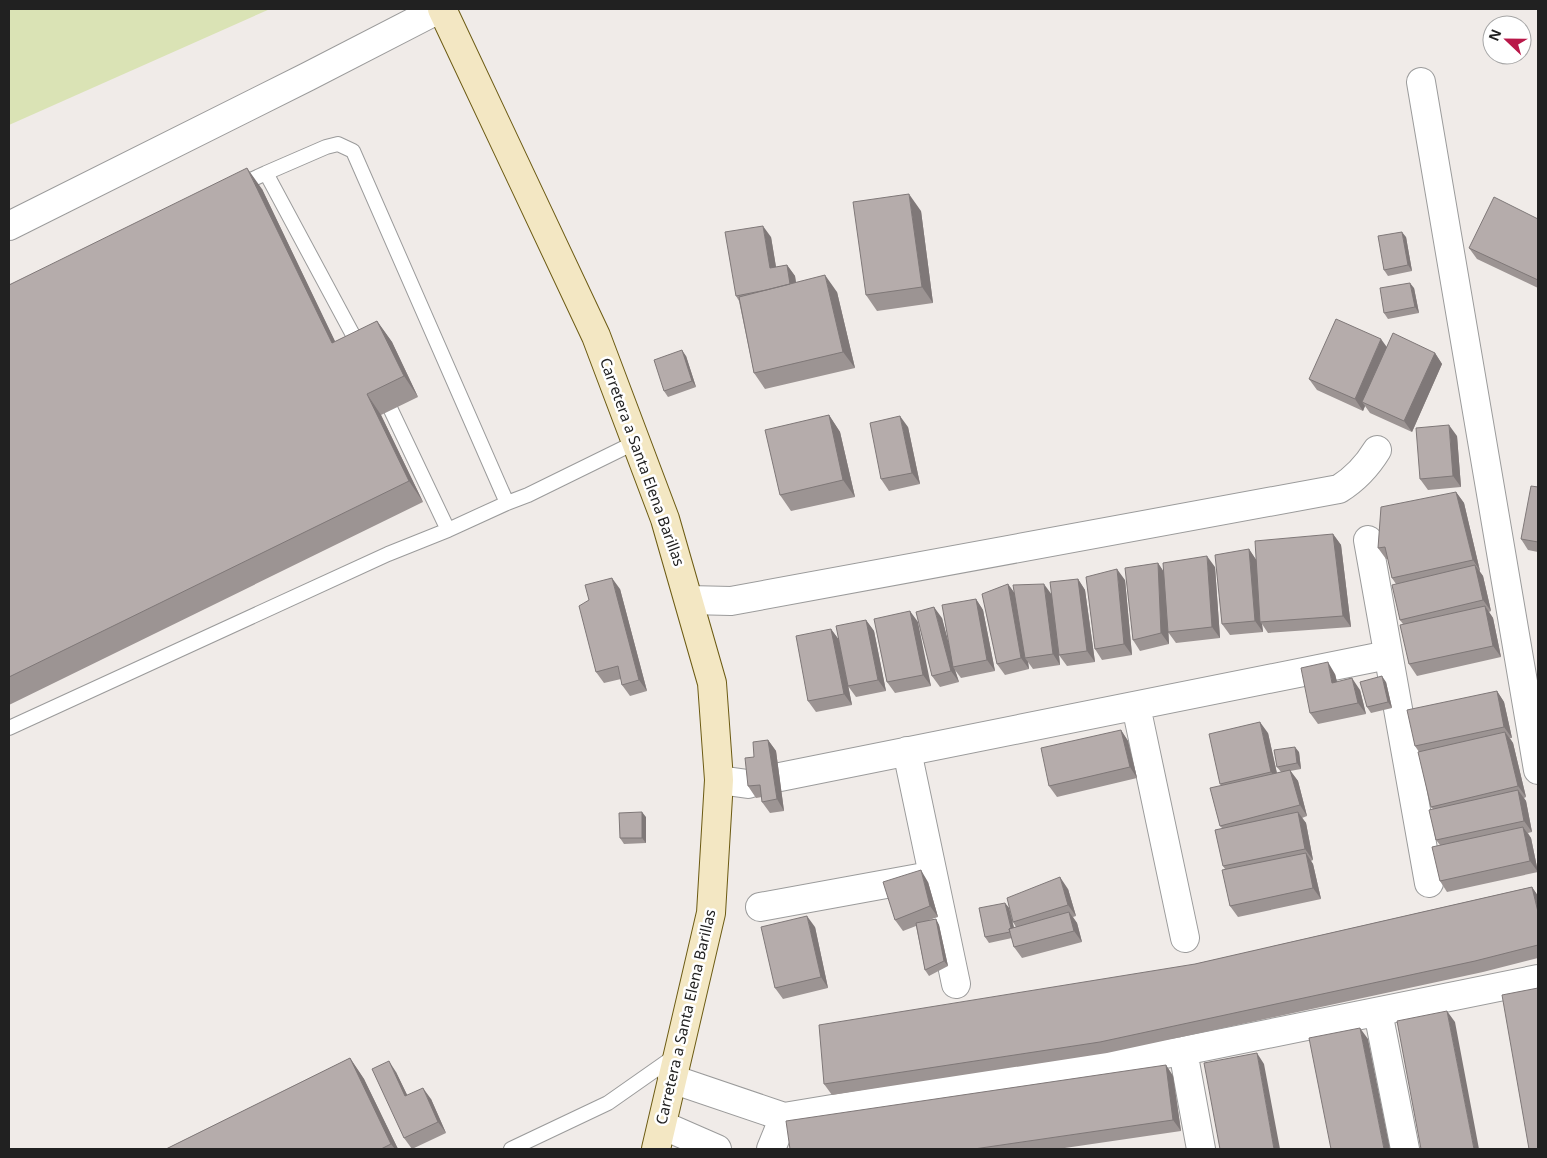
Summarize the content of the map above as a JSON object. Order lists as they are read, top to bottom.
{
  "streets": {
    "main road": ["Carretera a Santa Elena Barillas"]
  },
  "north": "left"
}
